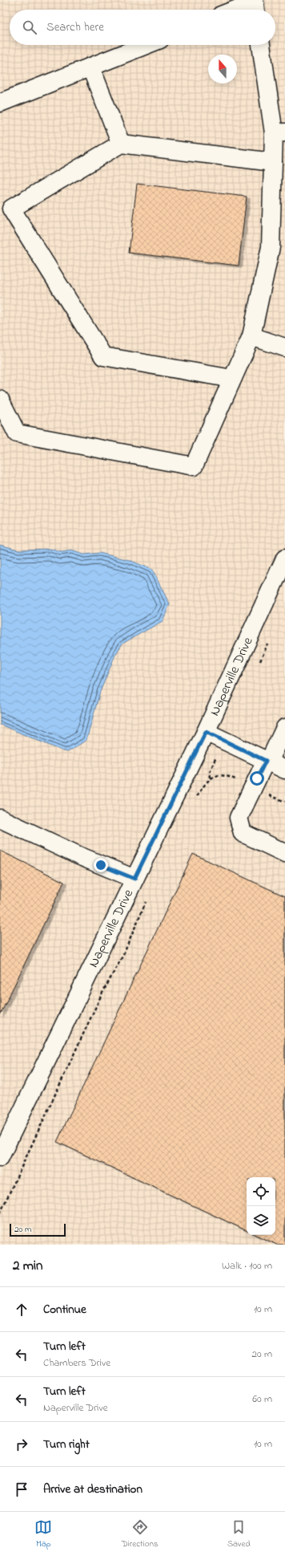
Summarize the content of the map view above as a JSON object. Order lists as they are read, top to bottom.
{
  "streets": {
    "street": ["Naperville Drive"]
  },
  "scale_bar": "20 m",
  "north": "top",
  "page": {
    "search": "Search here",
    "scale": "20 m",
    "heading": ["2 min", "Walk · 100 m"],
    "list": [
      ["Continue", "10 m"],
      ["Turn left", "Chambers Drive", "20 m"],
      ["Turn left", "Naperville Drive", "60 m"],
      ["Turn right", "10 m"],
      "Arrive at destination"
    ],
    "nav": ["Map", "Directions", "Saved"]
  }
}
